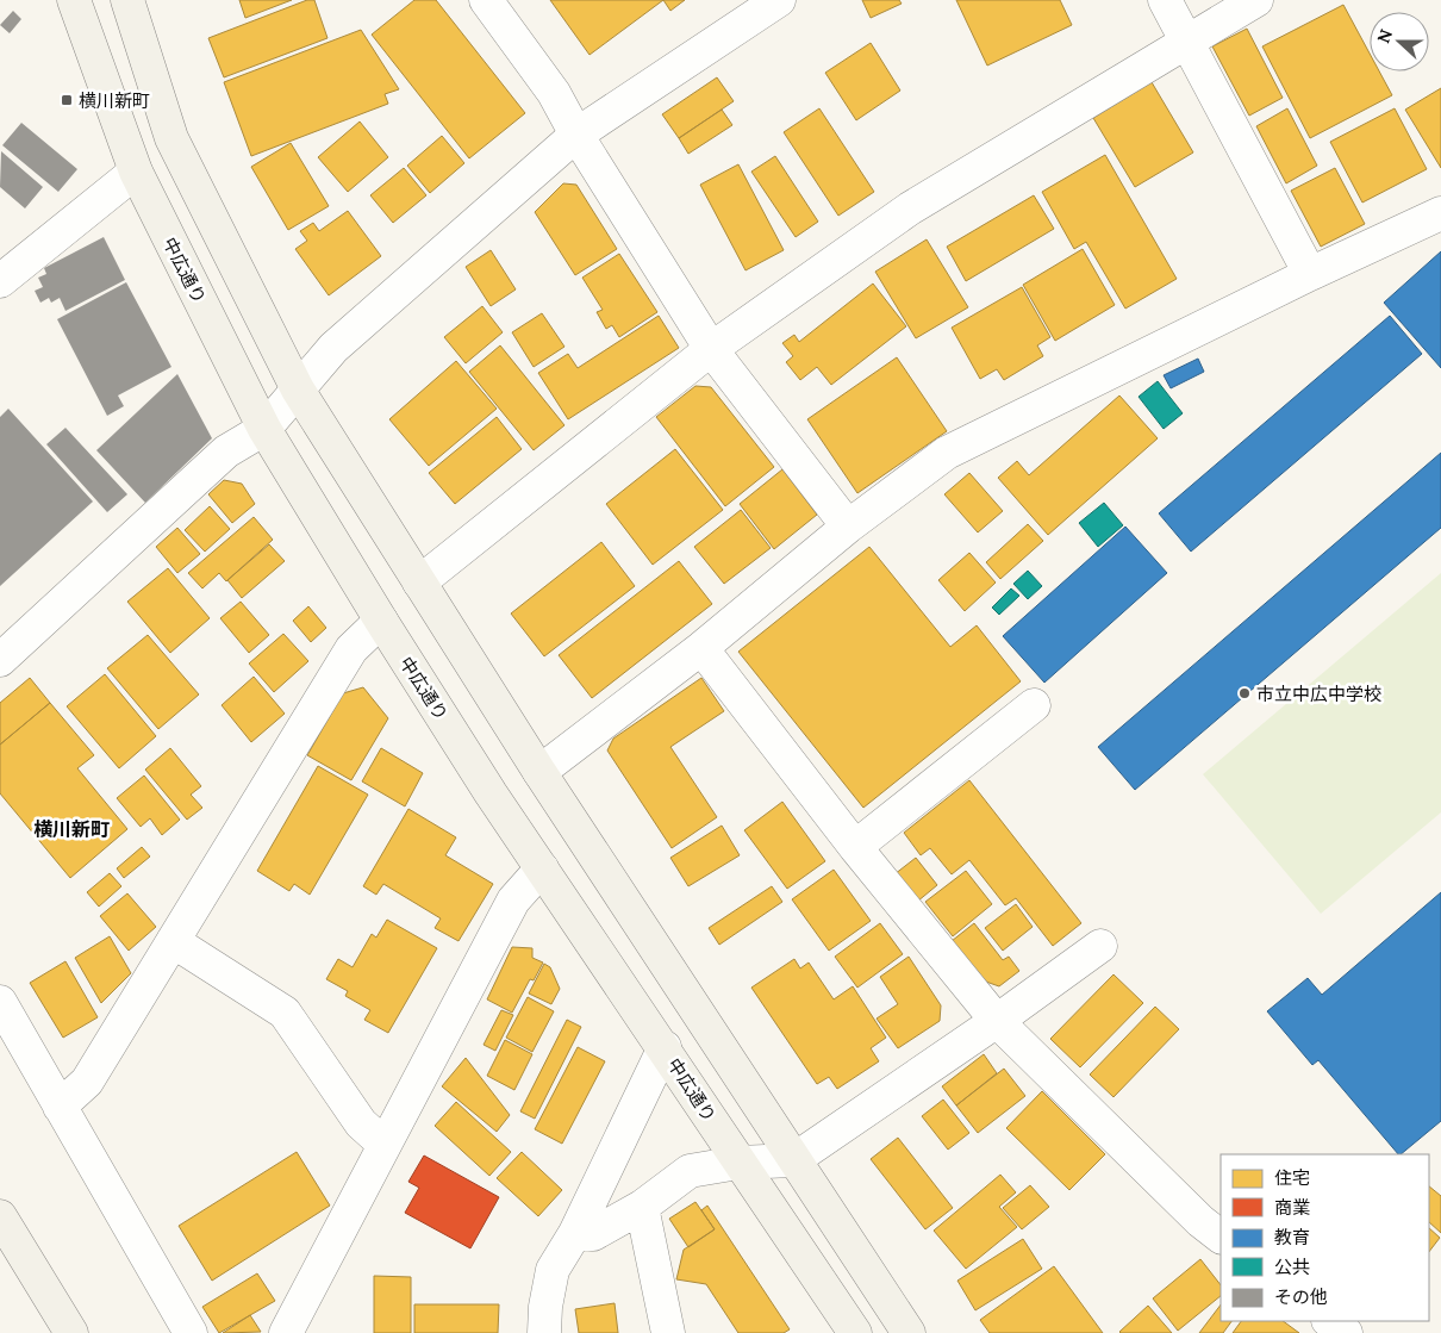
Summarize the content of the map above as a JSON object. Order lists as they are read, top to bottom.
{
  "streets": {
    "street": ["中広通り"]
  },
  "districts": ["横川新町"],
  "places": {
    "transit": ["横川新町"],
    "other": ["市立中広中学校"]
  },
  "legend": [
    "住宅",
    "商業",
    "教育",
    "公共",
    "その他"
  ],
  "north": "left"
}
